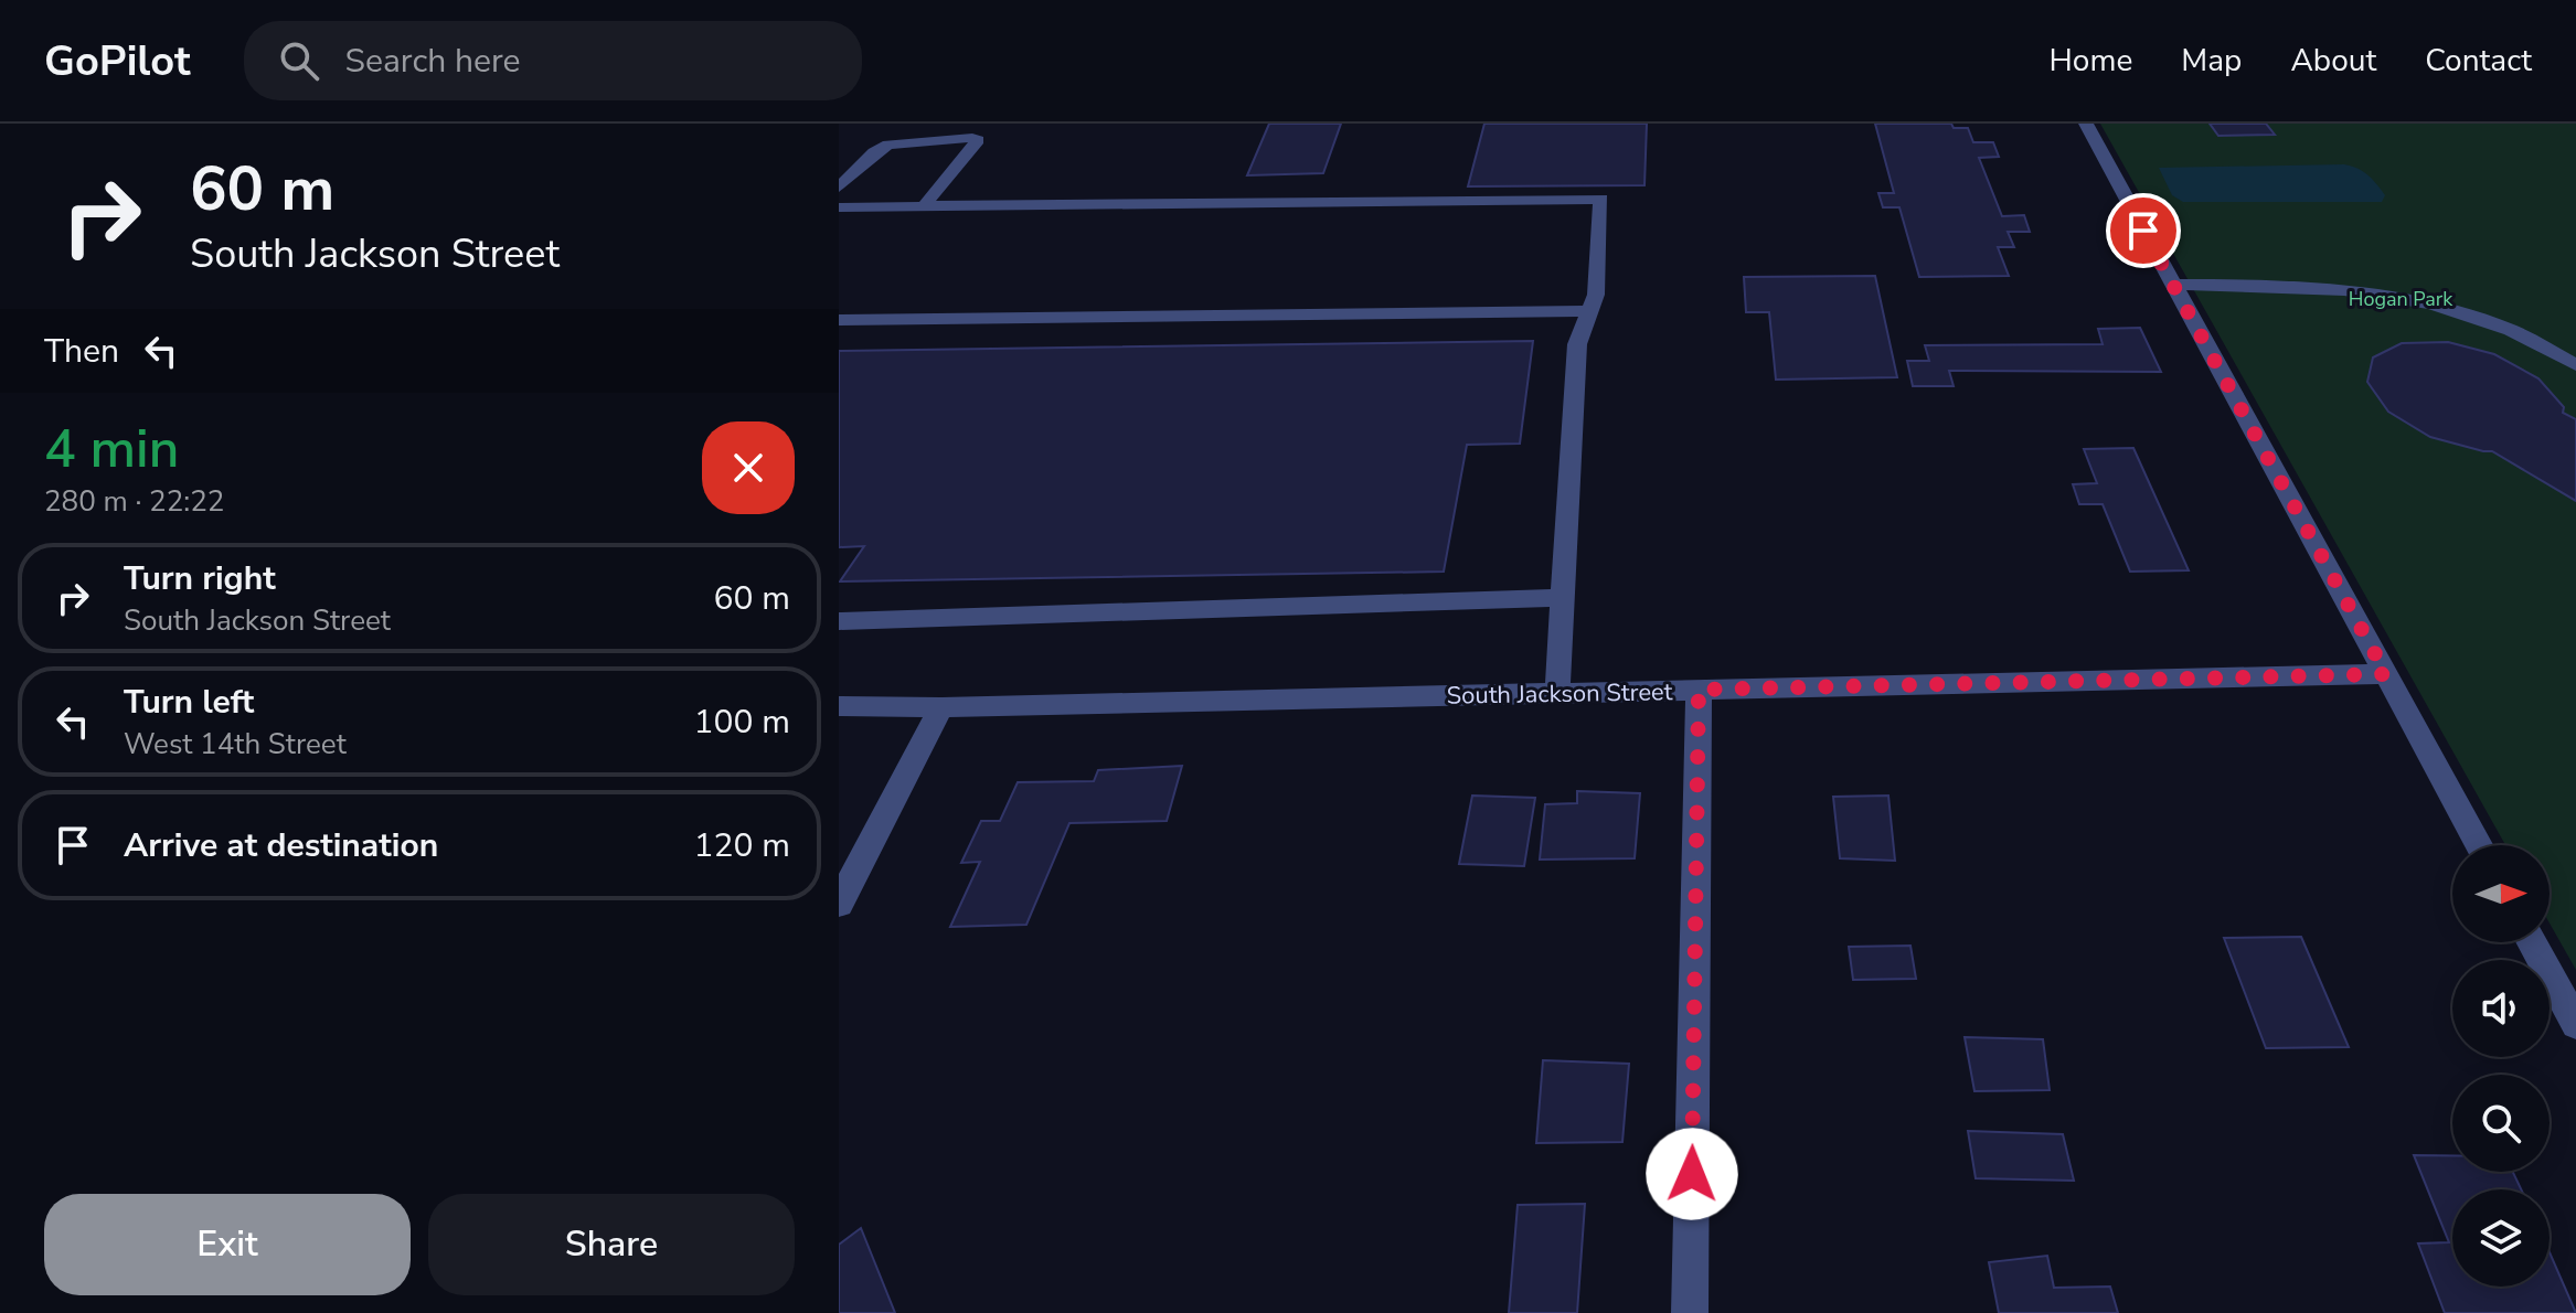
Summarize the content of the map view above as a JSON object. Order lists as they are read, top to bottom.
{
  "streets": {
    "street": ["South Jackson Street"]
  },
  "parks": ["Hogan Park"],
  "north": "right",
  "page": {
    "header": "GoPilot",
    "search": "Search here",
    "nav": [
      "Home",
      "Map",
      "About",
      "Contact"
    ],
    "turn": ["60 m", "South Jackson Street"],
    "then": "Then",
    "heading": ["4 min", "280 m · 22:22"],
    "list": [
      {
        "name": "Turn right",
        "note": "South Jackson Street",
        "value": "60 m"
      },
      {
        "name": "Turn left",
        "note": "West 14th Street",
        "value": "100 m"
      },
      {
        "name": "Arrive at destination",
        "value": "120 m"
      }
    ],
    "buttons": ["Exit", "Share"]
  }
}
